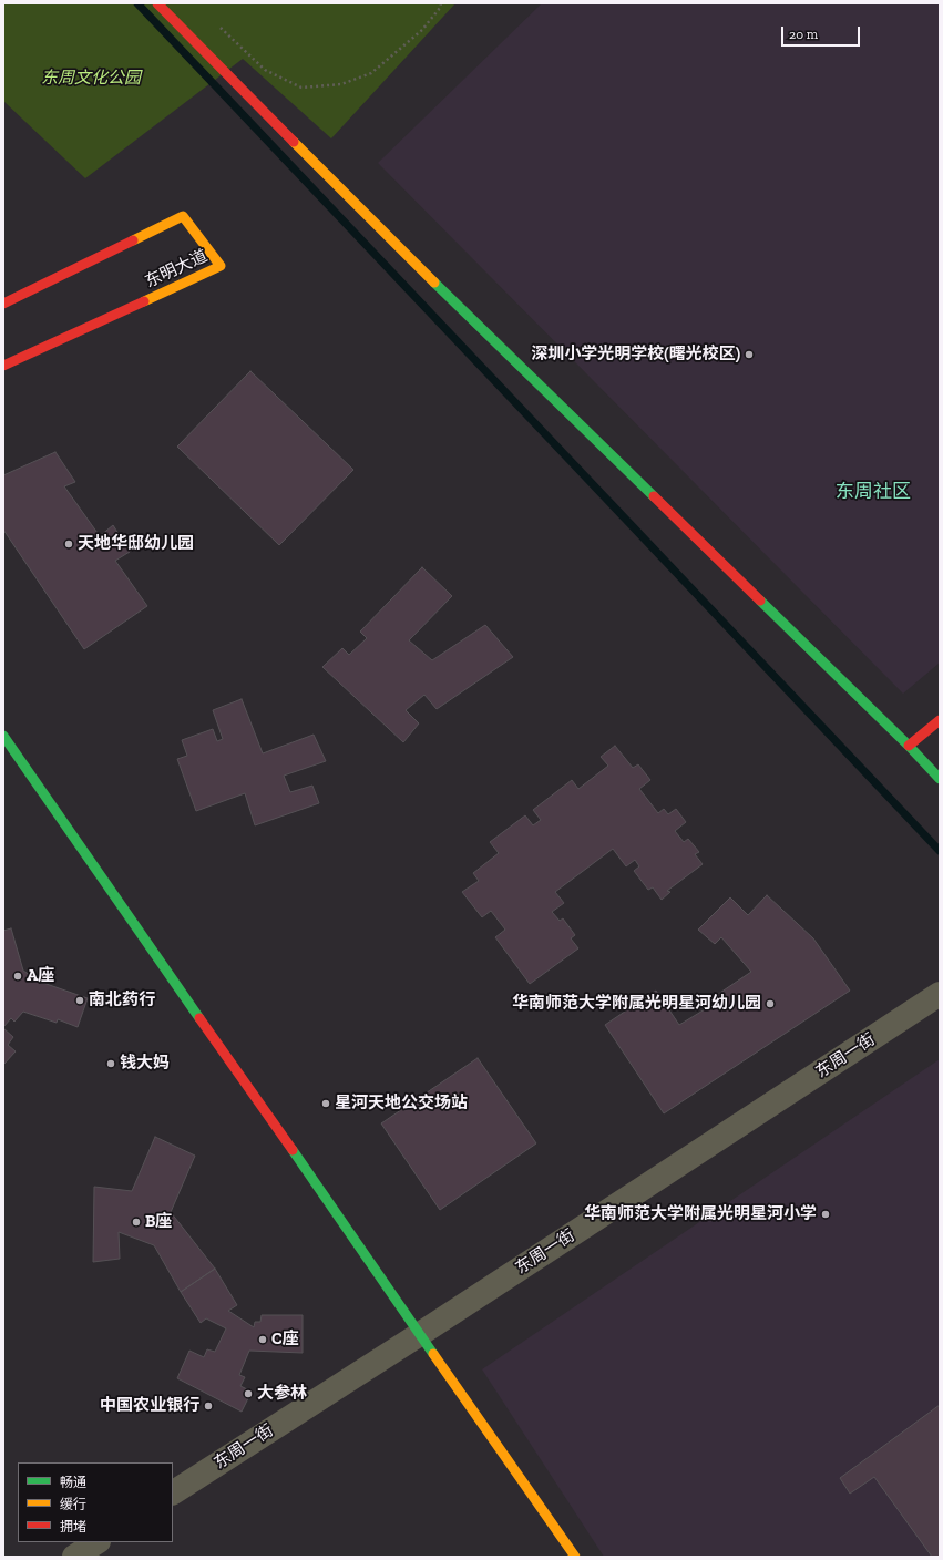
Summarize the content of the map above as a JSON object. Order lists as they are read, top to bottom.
{
  "streets": {
    "street": ["东明大道", "东周一街"]
  },
  "districts": ["东周社区"],
  "parks": ["东周文化公园"],
  "places": [
    "深圳小学光明学校(曙光校区)",
    "天地华邸幼儿园",
    "A座",
    "南北药行",
    "华南师范大学附属光明星河幼儿园",
    "钱大妈",
    "星河天地公交场站",
    "华南师范大学附属光明星河小学",
    "B座",
    "C座",
    "大参林",
    "中国农业银行"
  ],
  "legend": ["畅通", "缓行", "拥堵"],
  "scale_bar": "20 m"
}
